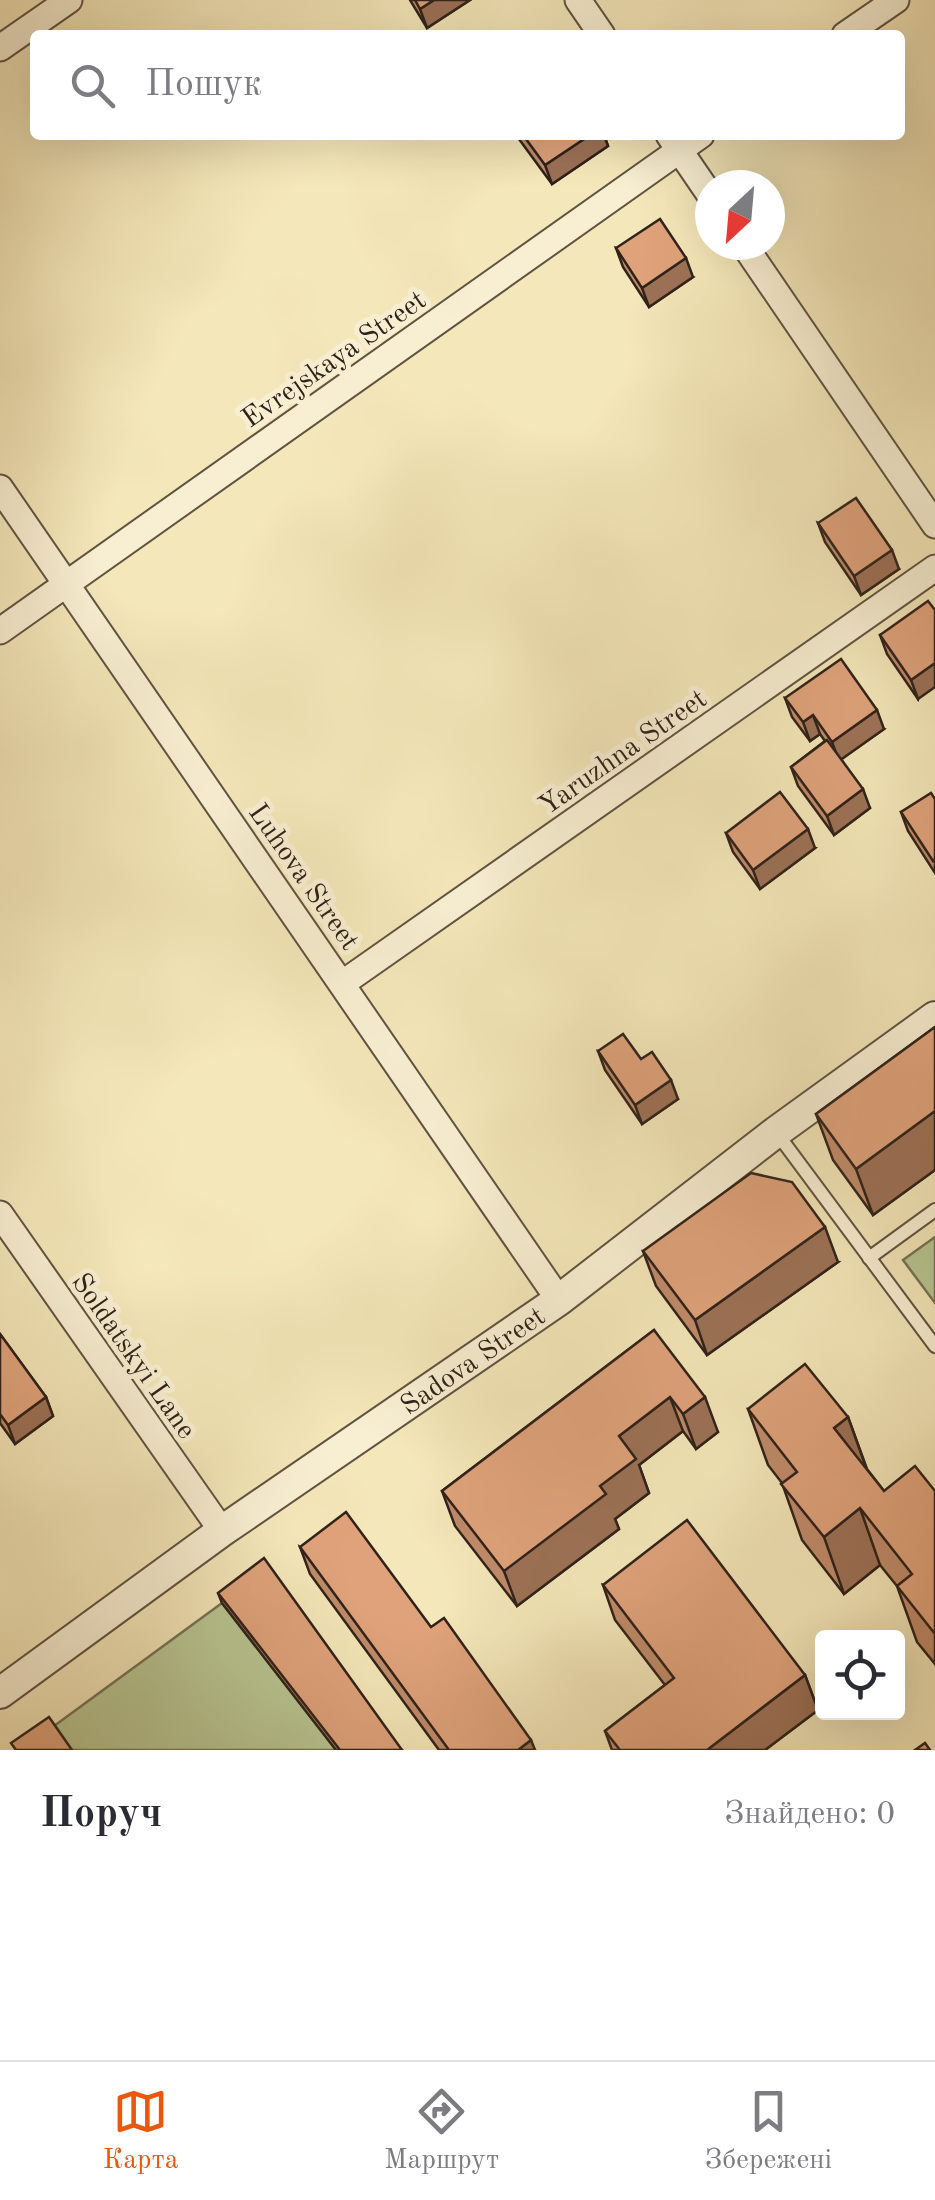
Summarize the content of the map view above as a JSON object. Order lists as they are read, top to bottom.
{
  "streets": {
    "street": [
      "Evrejskaya Street",
      "Yaruzhna Street",
      "Luhova Street",
      "Soldatskyi Lane",
      "Sadova Street"
    ]
  },
  "crossings": [
    ["Evrejskaya Street", "Luhova Street"],
    ["Yaruzhna Street", "Luhova Street"],
    ["Luhova Street", "Sadova Street"],
    ["Soldatskyi Lane", "Sadova Street"]
  ],
  "north": "bottom left",
  "page": {
    "search": "Пошук",
    "heading": ["Поруч", "Знайдено: 0"],
    "nav": ["Карта", "Маршрут", "Збережені"]
  }
}
